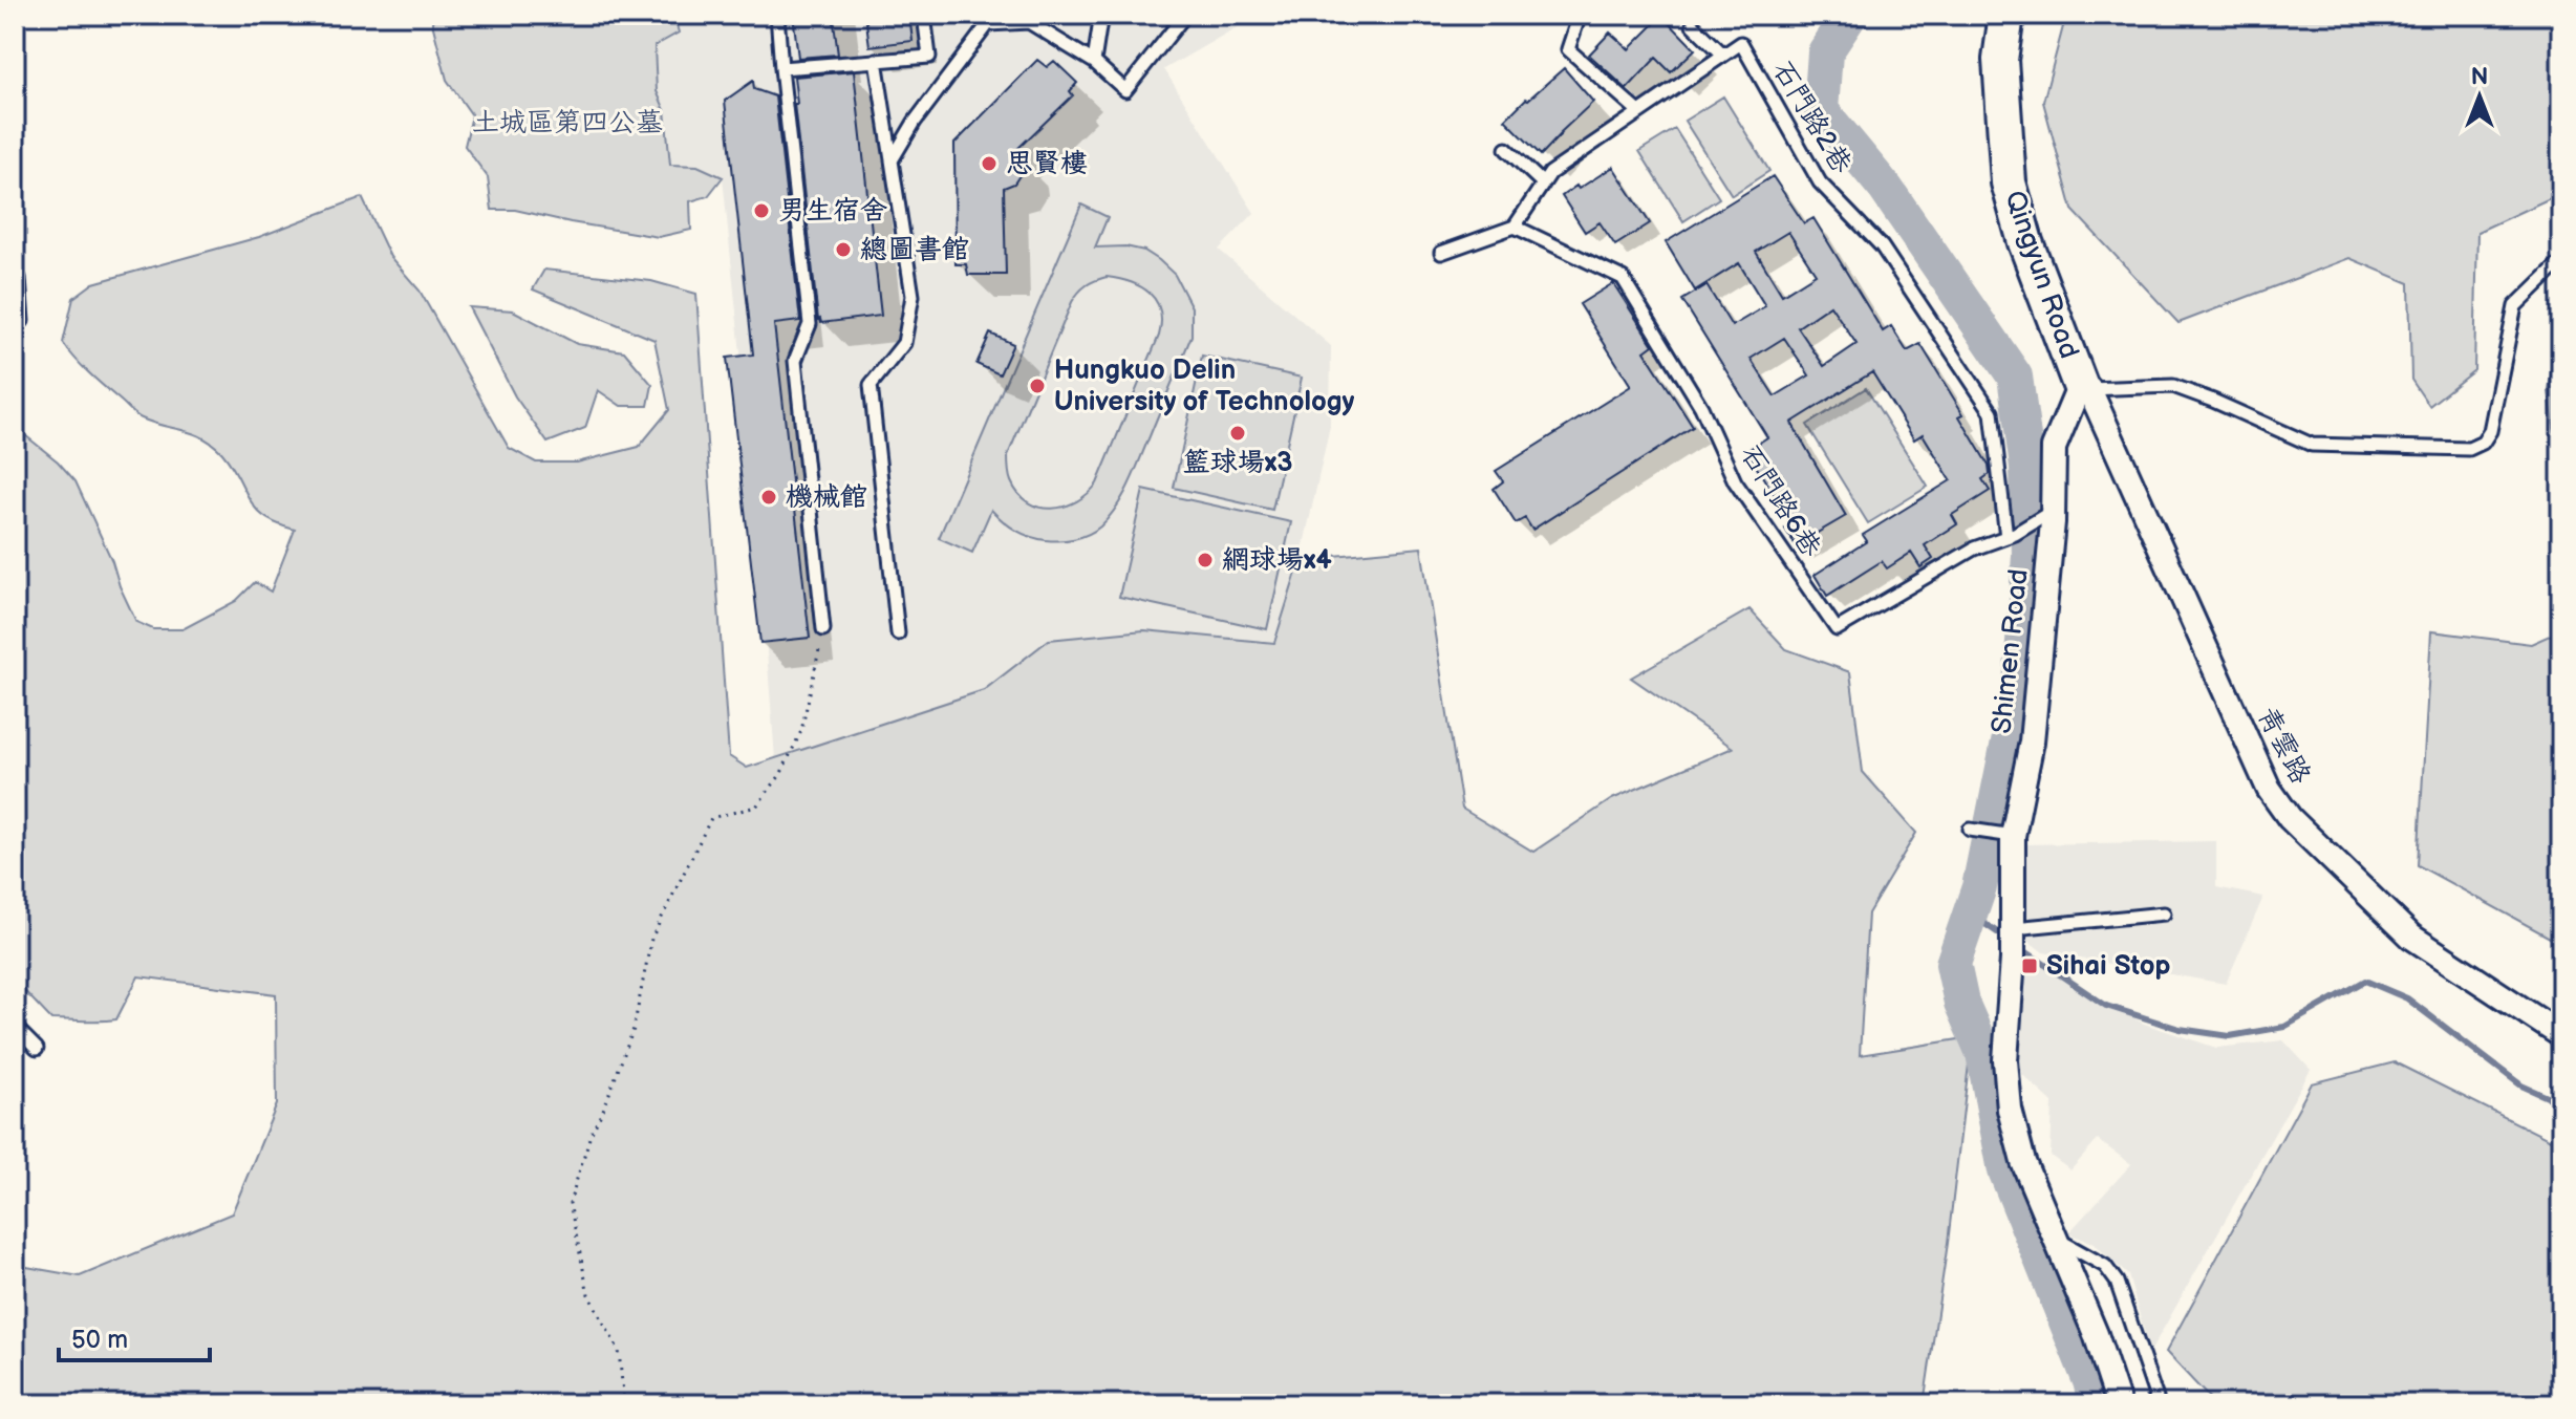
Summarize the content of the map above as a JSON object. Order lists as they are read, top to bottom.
{
  "streets": {
    "street": ["Qingyun Road", "Shimen Road", "青雲路"],
    "lane": ["石門路2巷", "石門路6巷"]
  },
  "crossings": [
    ["石門路2巷", "石門路6巷"],
    ["Qingyun Road", "Shimen Road"],
    ["Qingyun Road", "青雲路"],
    ["Shimen Road", "青雲路"]
  ],
  "parks": ["土城區第四公墓"],
  "places": {
    "other": [
      "思賢樓",
      "男生宿舍",
      "總圖書館",
      "Hungkuo Delin University of Technology",
      "籃球場x3",
      "機械館",
      "網球場x4"
    ],
    "transit": ["Sihai Stop"]
  },
  "scale_bar": "50 m",
  "north": "top"
}
